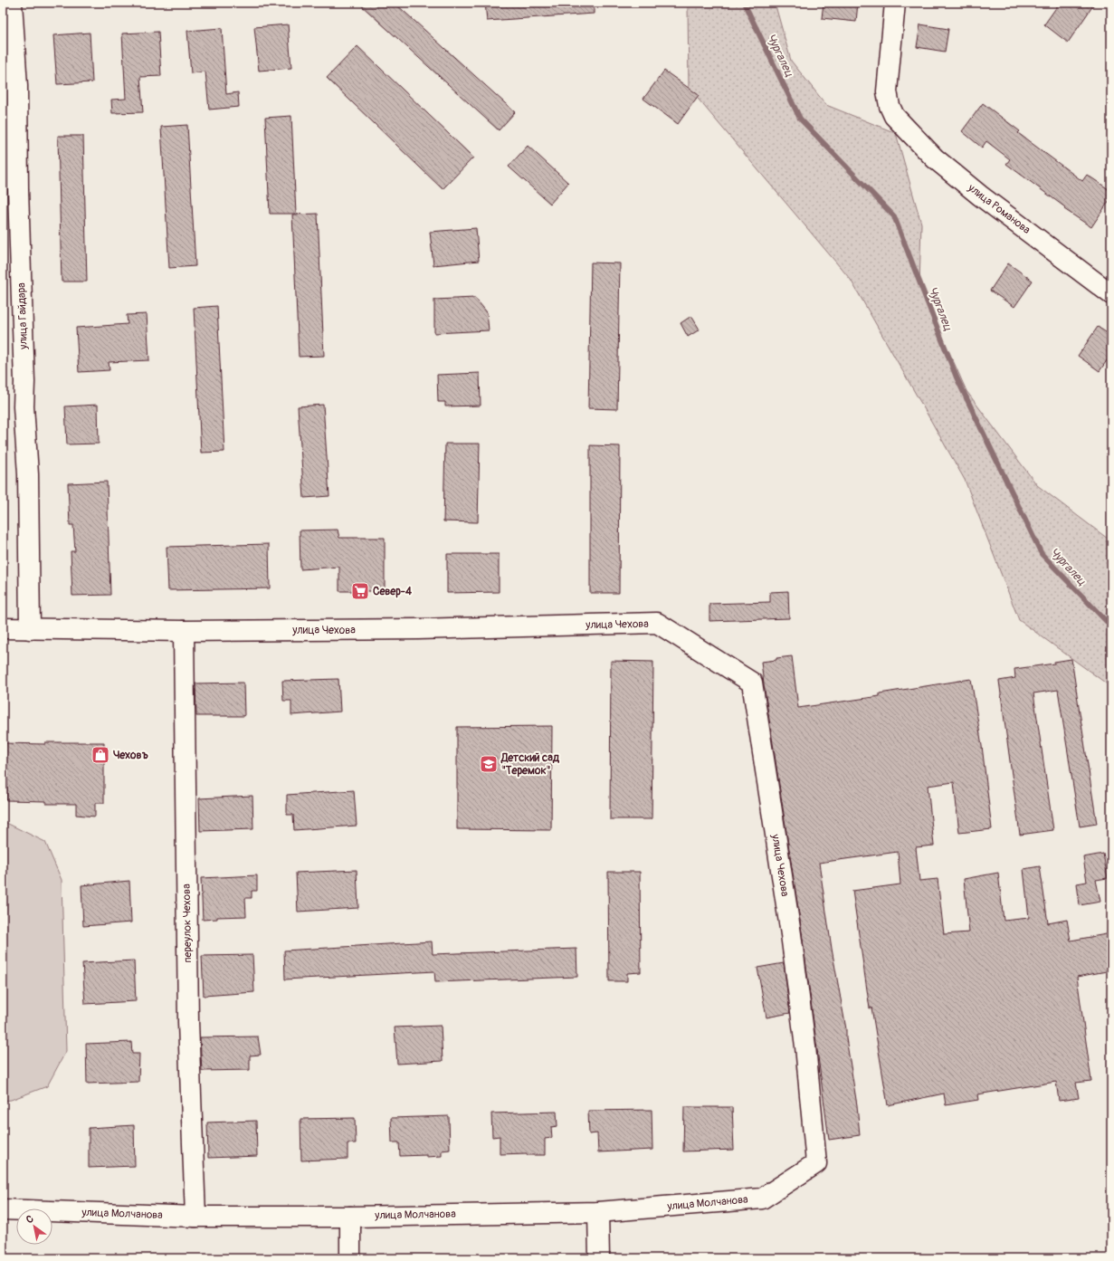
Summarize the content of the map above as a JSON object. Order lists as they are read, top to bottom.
{
  "streets": {
    "street": [
      "улица Романова",
      "улица Гайдара",
      "улица Чехова",
      "переулок Чехова",
      "улица Молчанова"
    ]
  },
  "crossings": [
    ["улица Гайдара", "улица Чехова"],
    ["улица Чехова", "переулок Чехова"],
    ["улица Чехова", "улица Молчанова"],
    ["переулок Чехова", "улица Молчанова"]
  ],
  "water": ["Чургалец"],
  "places": {
    "supermarket": ["Север-4"],
    "shop": ["Чеховъ"],
    "school or university": ["Детский сад \"Теремок\""]
  },
  "north": "top left"
}
